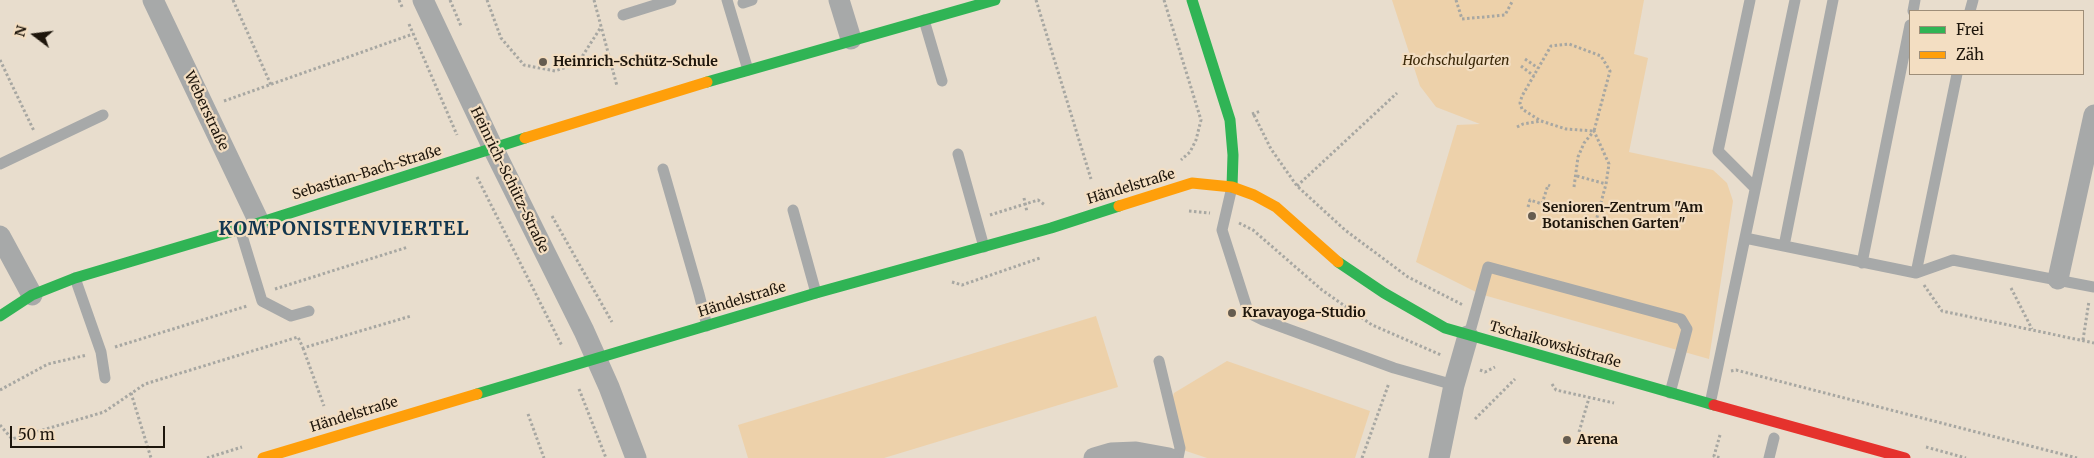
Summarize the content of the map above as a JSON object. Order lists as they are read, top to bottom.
{
  "streets": {
    "street": [
      "Weberstraße",
      "Sebastian-Bach-Straße",
      "Heinrich-Schütz-Straße",
      "Händelstraße",
      "Tschaikowskistraße"
    ]
  },
  "crossings": [
    ["Weberstraße", "Sebastian-Bach-Straße"],
    ["Sebastian-Bach-Straße", "Heinrich-Schütz-Straße"],
    ["Heinrich-Schütz-Straße", "Händelstraße"],
    ["Händelstraße", "Tschaikowskistraße"]
  ],
  "districts": ["KOMPONISTENVIERTEL"],
  "parks": ["Hochschulgarten"],
  "places": [
    "Heinrich-Schütz-Schule",
    "Senioren-Zentrum \"Am Botanischen Garten\"",
    "Kravayoga-Studio",
    "Arena"
  ],
  "legend": ["Frei", "Zäh"],
  "scale_bar": "50 m",
  "north": "left"
}
